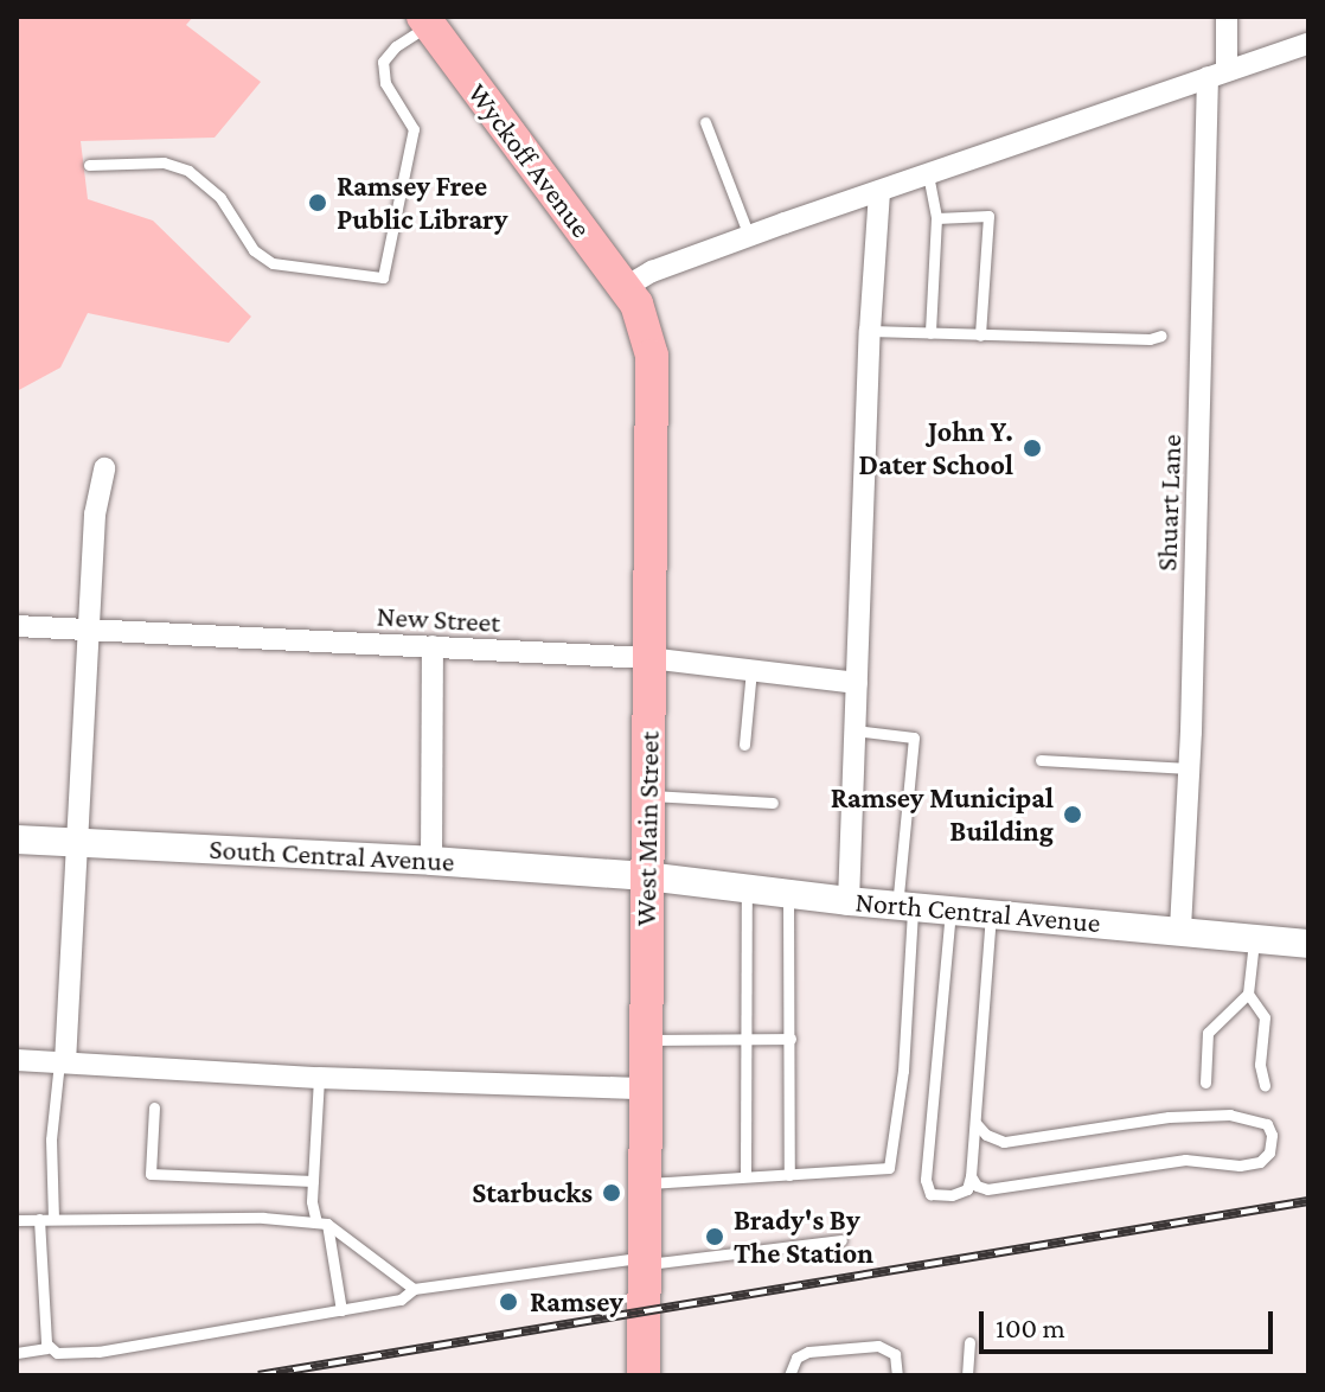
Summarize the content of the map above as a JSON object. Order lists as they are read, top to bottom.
{
  "streets": {
    "main road": [
      "Wyckoff Avenue",
      "West Main Street",
      "South Central Avenue",
      "North Central Avenue"
    ],
    "street": ["Shuart Lane", "New Street"]
  },
  "crossings": [
    ["Wyckoff Avenue", "West Main Street"],
    ["Shuart Lane", "North Central Avenue"],
    ["New Street", "West Main Street"],
    ["West Main Street", "South Central Avenue"],
    ["West Main Street", "North Central Avenue"],
    ["South Central Avenue", "North Central Avenue"]
  ],
  "places": [
    "Ramsey Free Public Library",
    "John Y. Dater School",
    "Ramsey Municipal Building",
    "Starbucks",
    "Brady's By The Station",
    "Ramsey"
  ],
  "scale_bar": "100 m"
}
